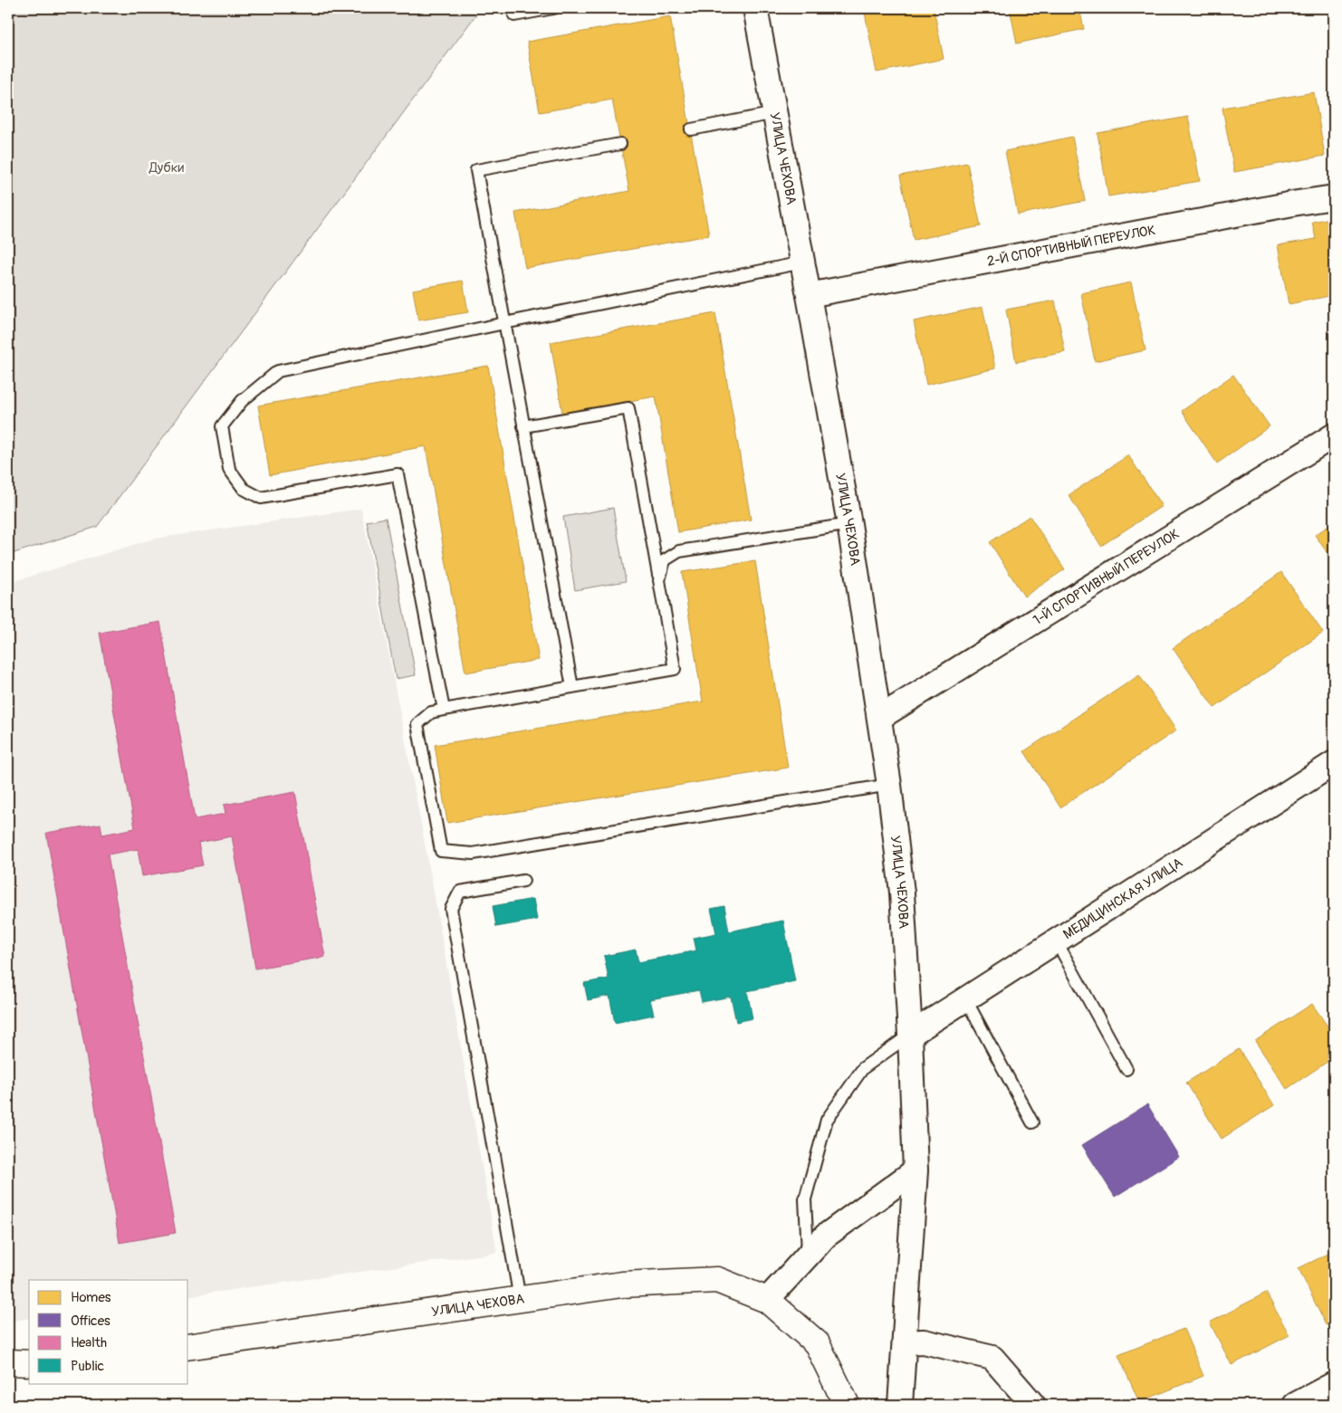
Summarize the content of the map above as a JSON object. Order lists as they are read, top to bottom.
{
  "streets": {
    "street": [
      "УЛИЦА ЧЕХОВА",
      "2-Й СПОРТИВНЫЙ ПЕРЕУЛОК",
      "1-Й СПОРТИВНЫЙ ПЕРЕУЛОК",
      "МЕДИЦИНСКАЯ УЛИЦА"
    ]
  },
  "crossings": [
    ["УЛИЦА ЧЕХОВА", "2-Й СПОРТИВНЫЙ ПЕРЕУЛОК"],
    ["УЛИЦА ЧЕХОВА", "1-Й СПОРТИВНЫЙ ПЕРЕУЛОК"],
    ["УЛИЦА ЧЕХОВА", "МЕДИЦИНСКАЯ УЛИЦА"]
  ],
  "parks": ["Дубки"],
  "legend": [
    "Homes",
    "Offices",
    "Health",
    "Public"
  ]
}
